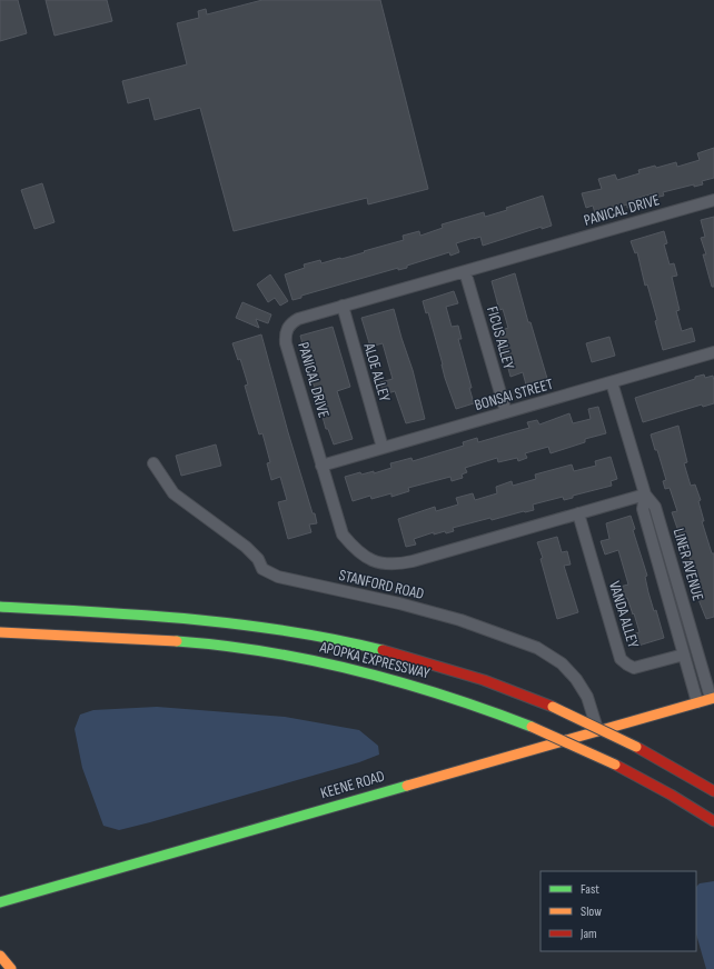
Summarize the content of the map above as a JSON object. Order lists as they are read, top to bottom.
{
  "streets": {
    "main road": ["APOPKA EXPRESSWAY", "KEENE ROAD"],
    "street": [
      "PANICAL DRIVE",
      "FICUS ALLEY",
      "ALOE ALLEY",
      "BONSAI STREET",
      "LINER AVENUE",
      "STANFORD ROAD",
      "VANDA ALLEY"
    ]
  },
  "crossings": [
    ["PANICAL DRIVE", "FICUS ALLEY"],
    ["PANICAL DRIVE", "ALOE ALLEY"],
    ["PANICAL DRIVE", "BONSAI STREET"],
    ["PANICAL DRIVE", "LINER AVENUE"],
    ["PANICAL DRIVE", "VANDA ALLEY"],
    ["FICUS ALLEY", "BONSAI STREET"],
    ["ALOE ALLEY", "BONSAI STREET"],
    ["BONSAI STREET", "LINER AVENUE"],
    ["LINER AVENUE", "VANDA ALLEY"],
    ["LINER AVENUE", "KEENE ROAD"],
    ["STANFORD ROAD", "KEENE ROAD"]
  ],
  "legend": ["Fast", "Slow", "Jam"]
}
